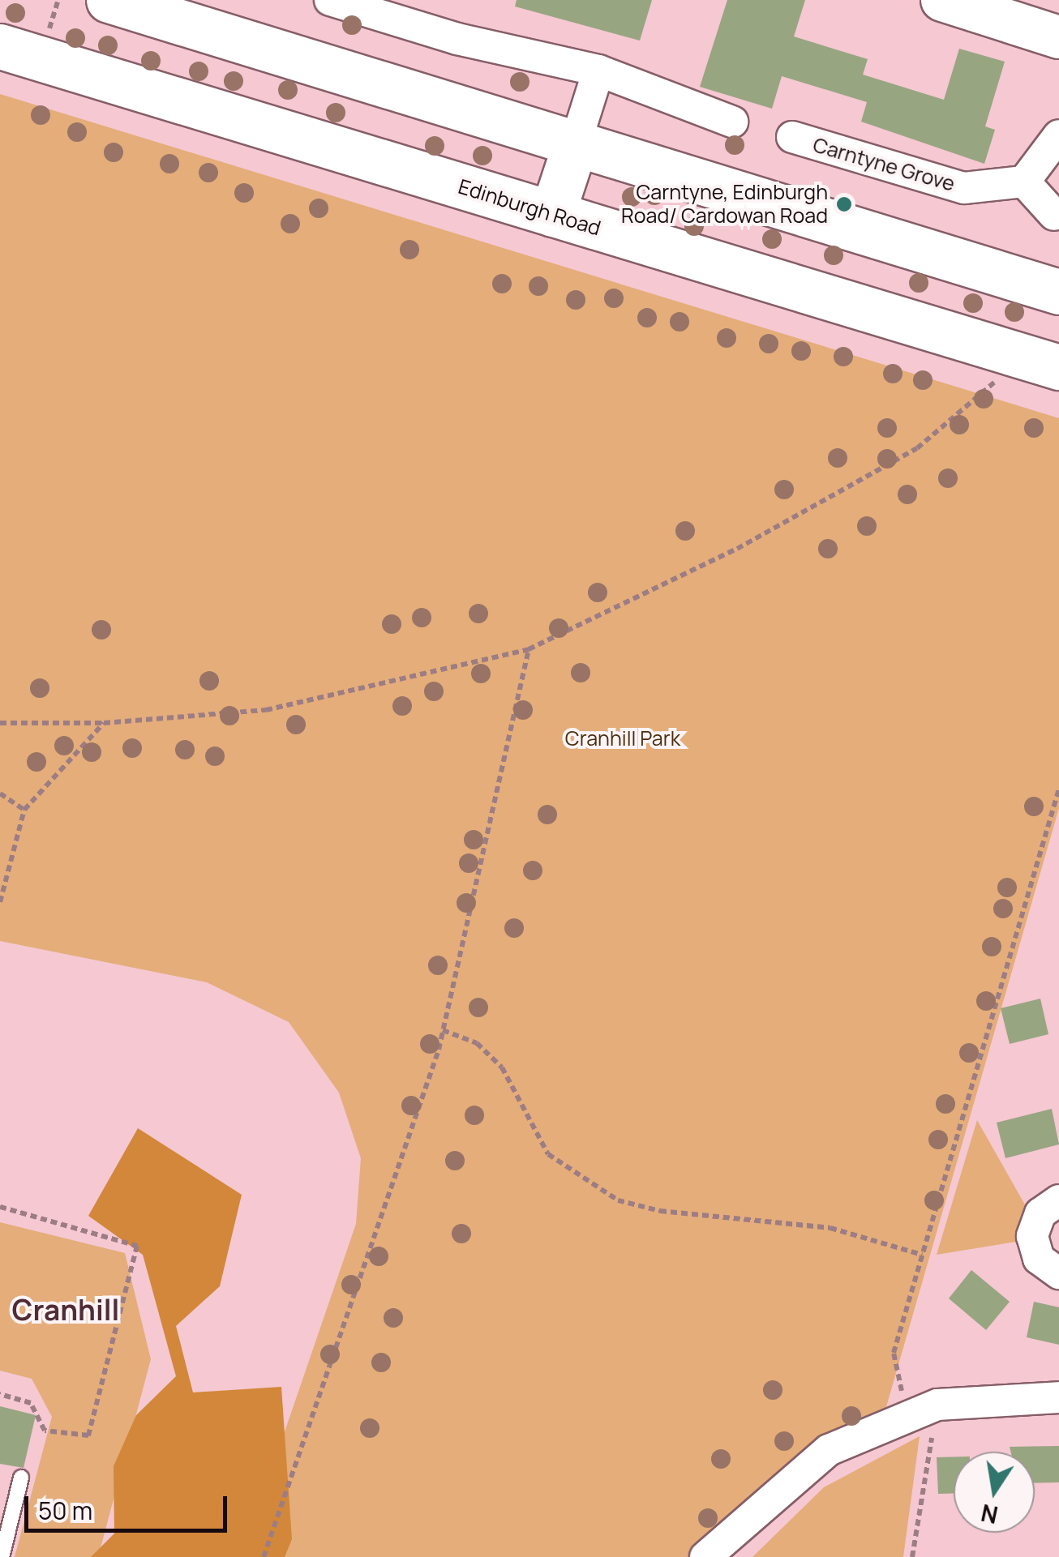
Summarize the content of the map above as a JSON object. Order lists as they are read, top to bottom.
{
  "streets": {
    "main road": ["Edinburgh Road"],
    "street": ["Carntyne Grove"]
  },
  "districts": ["Cranhill"],
  "parks": ["Cranhill Park"],
  "places": ["Carntyne, Edinburgh Road/ Cardowan Road"],
  "scale_bar": "50 m",
  "north": "bottom"
}
